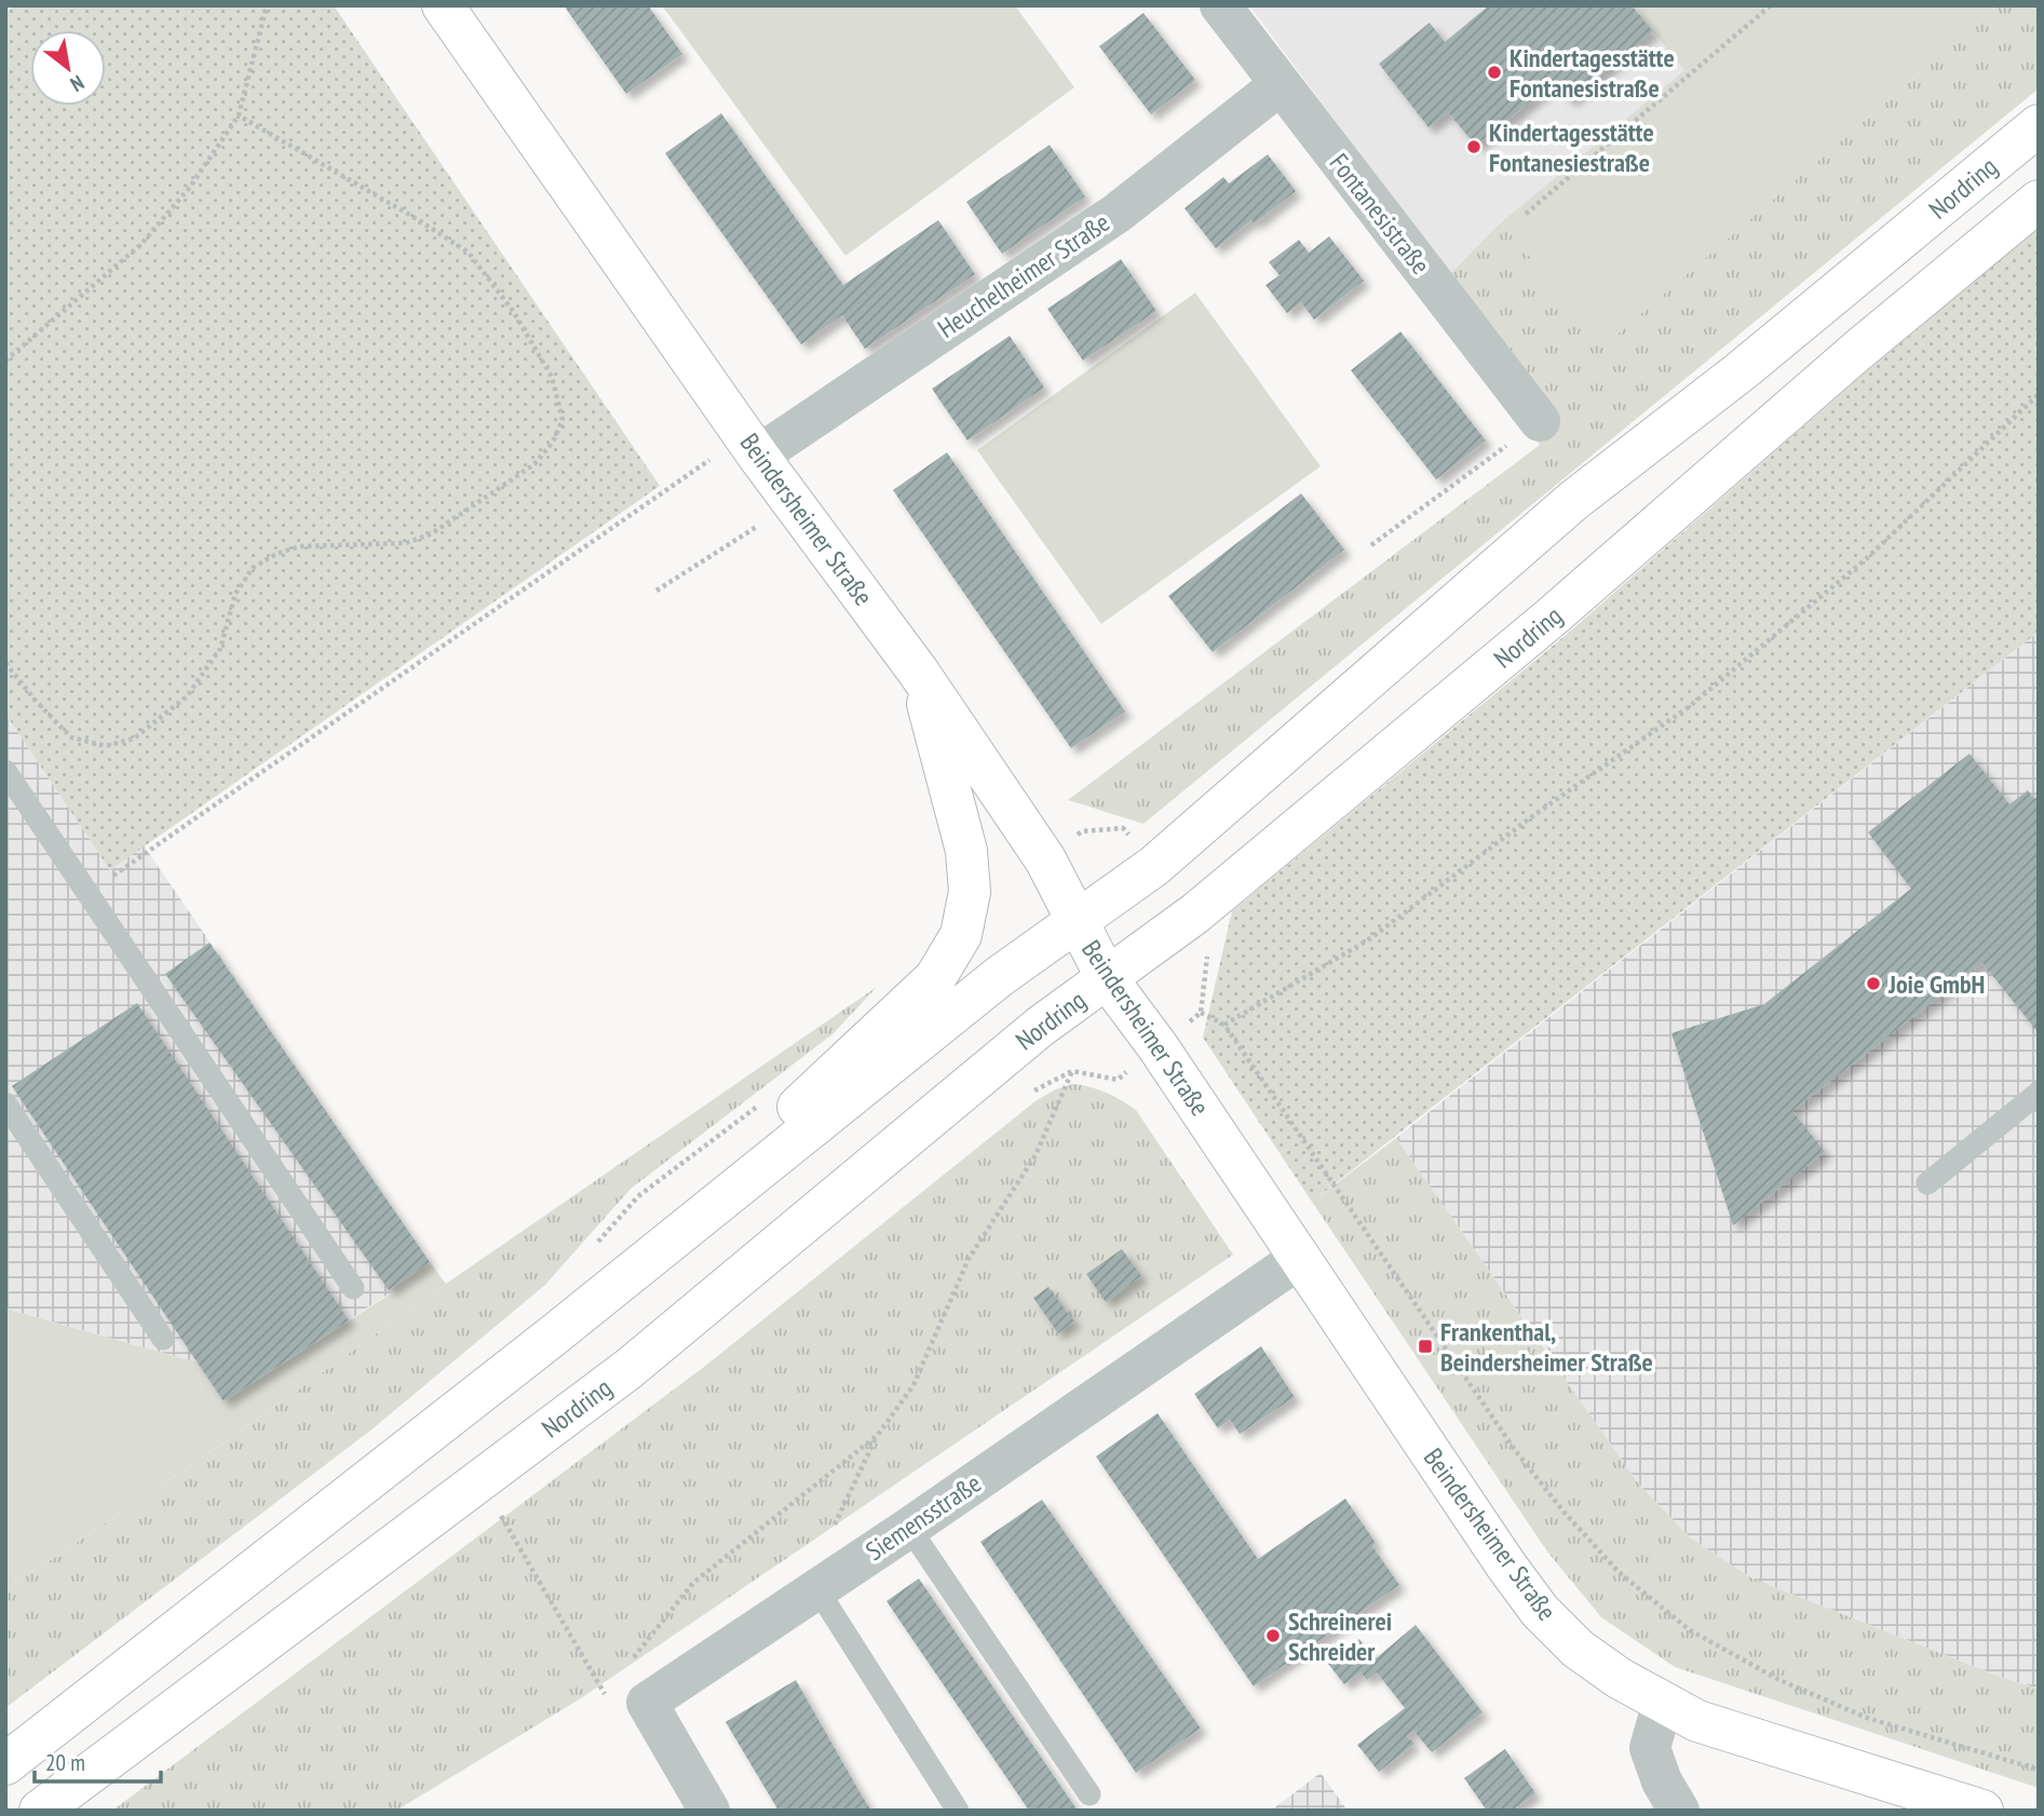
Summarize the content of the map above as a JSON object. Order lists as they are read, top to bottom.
{
  "streets": {
    "main road": ["Nordring", "Beindersheimer Straße"],
    "street": ["Fontanesistraße", "Heuchelheimer Straße", "Siemensstraße"]
  },
  "crossings": [
    ["Nordring", "Beindersheimer Straße"],
    ["Fontanesistraße", "Heuchelheimer Straße"],
    ["Heuchelheimer Straße", "Beindersheimer Straße"],
    ["Beindersheimer Straße", "Siemensstraße"]
  ],
  "places": {
    "other": [
      "Kindertagesstätte Fontanesistraße",
      "Kindertagesstätte Fontanesiestraße",
      "Joie GmbH",
      "Schreinerei Schreider"
    ],
    "transit": ["Frankenthal, Beindersheimer Straße"]
  },
  "scale_bar": "20 m",
  "north": "bottom right"
}
